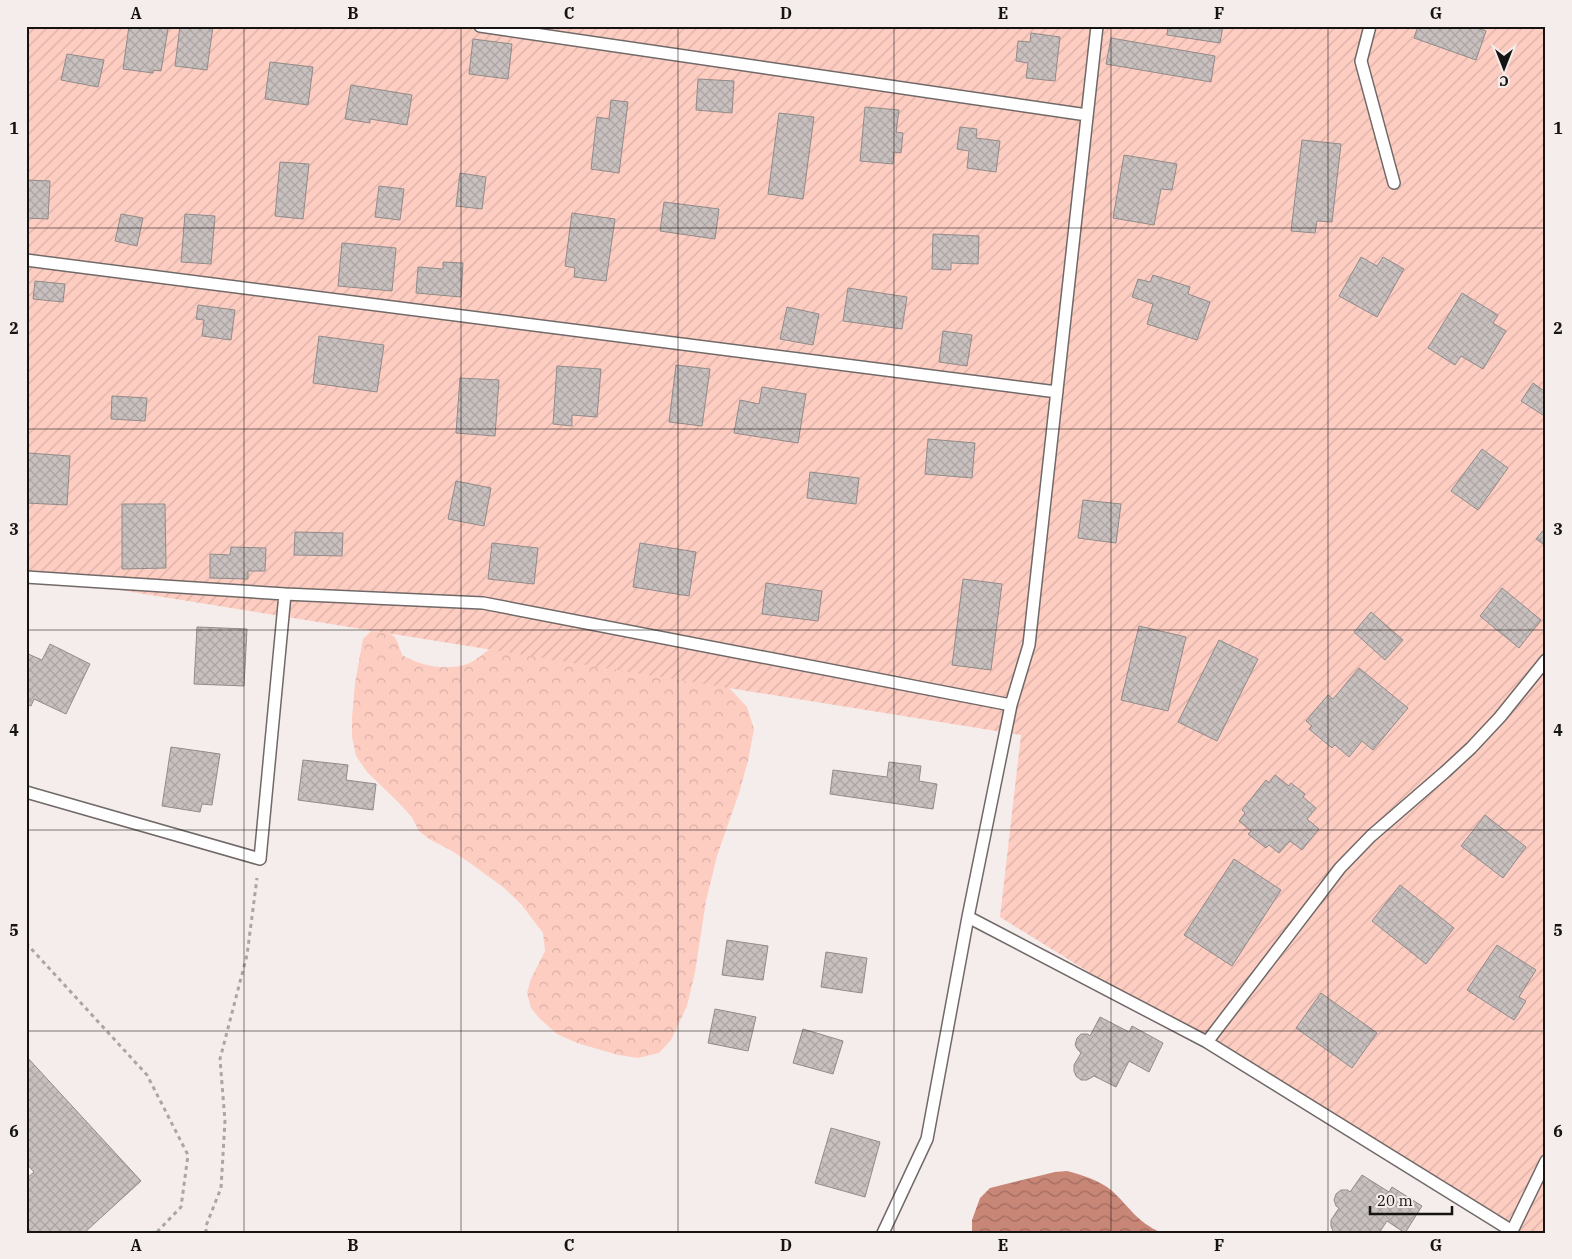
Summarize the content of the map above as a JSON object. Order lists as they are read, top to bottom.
{
  "scale_bar": "20 m",
  "north": "bottom",
  "grid": {
    "columns": [
      "A",
      "B",
      "C",
      "D",
      "E",
      "F",
      "G"
    ],
    "rows": [
      "1",
      "2",
      "3",
      "4",
      "5",
      "6"
    ]
  }
}
